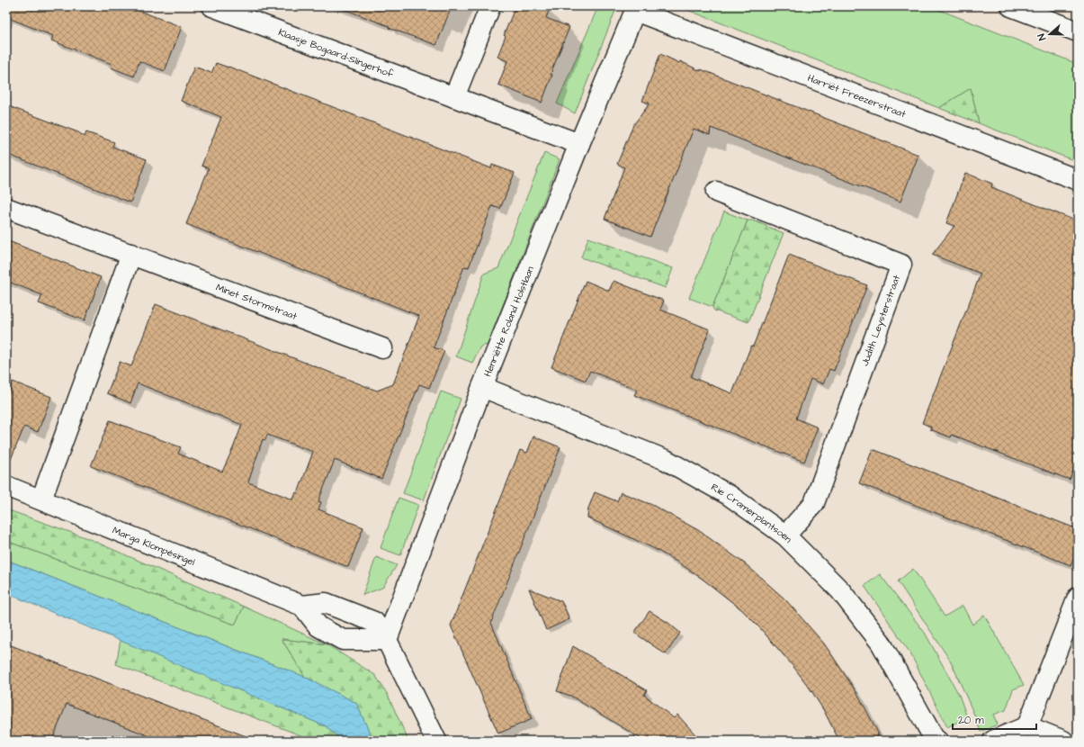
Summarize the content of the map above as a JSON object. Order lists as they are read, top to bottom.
{
  "streets": {
    "street": [
      "Klaasje Bogaard-Slingerhof",
      "Harriët Freezerstraat",
      "Minet Stormstraat",
      "Judith Leysterstraat",
      "Henriëtte Roland Holstlaan",
      "Rie Cramerplantsoen",
      "Marga Klompésingel"
    ]
  },
  "crossings": [
    ["Klaasje Bogaard-Slingerhof", "Henriëtte Roland Holstlaan"],
    ["Harriët Freezerstraat", "Henriëtte Roland Holstlaan"],
    ["Judith Leysterstraat", "Rie Cramerplantsoen"],
    ["Henriëtte Roland Holstlaan", "Rie Cramerplantsoen"],
    ["Henriëtte Roland Holstlaan", "Marga Klompésingel"]
  ],
  "scale_bar": "20 m",
  "north": "left"
}
